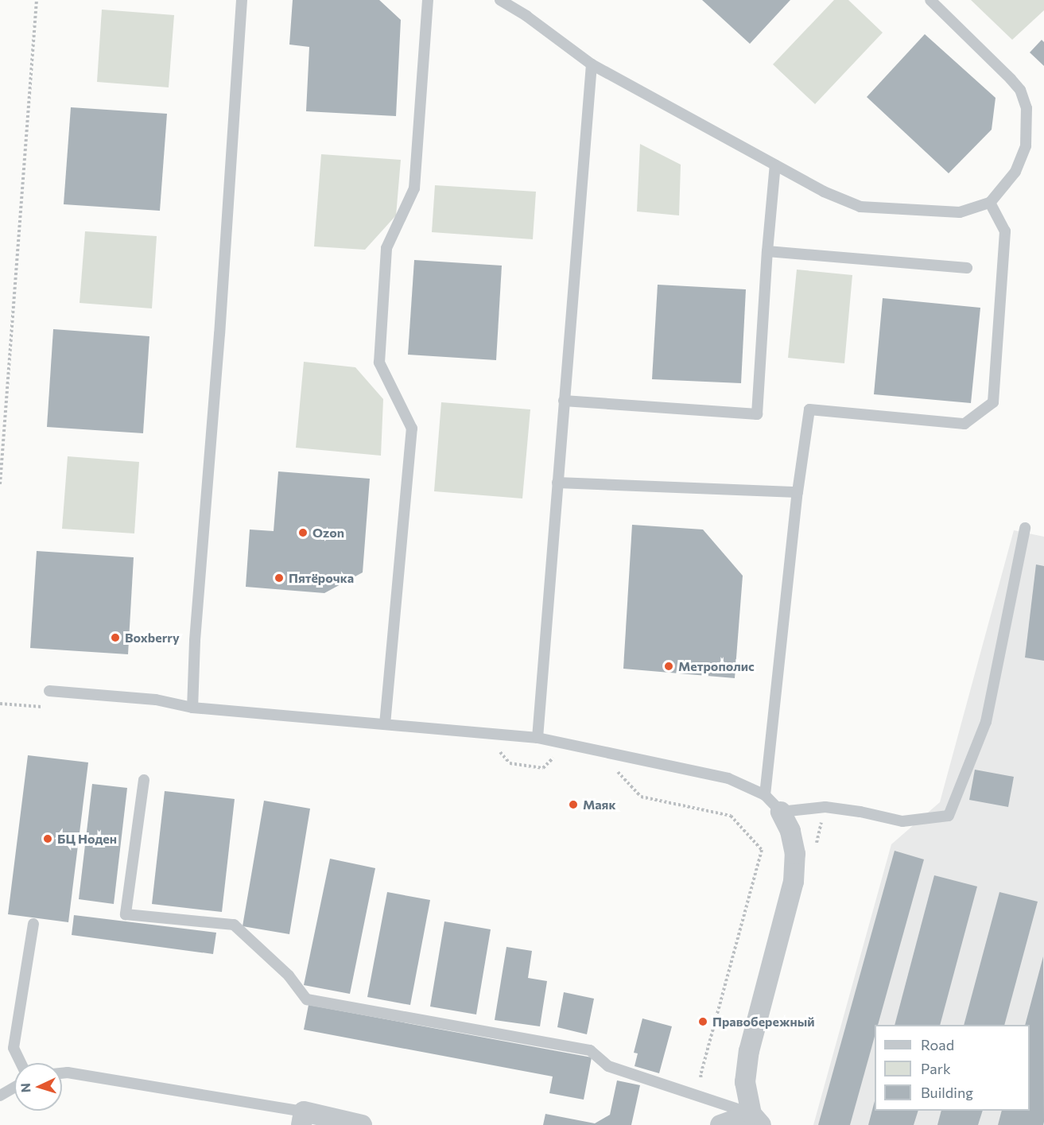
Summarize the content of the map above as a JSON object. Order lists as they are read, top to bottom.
{
  "places": [
    "Ozon",
    "Пятёрочка",
    "Boxberry",
    "Метрополис",
    "Маяк",
    "БЦ Ноден",
    "Правобережный"
  ],
  "legend": ["Road", "Park", "Building"],
  "north": "left"
}
